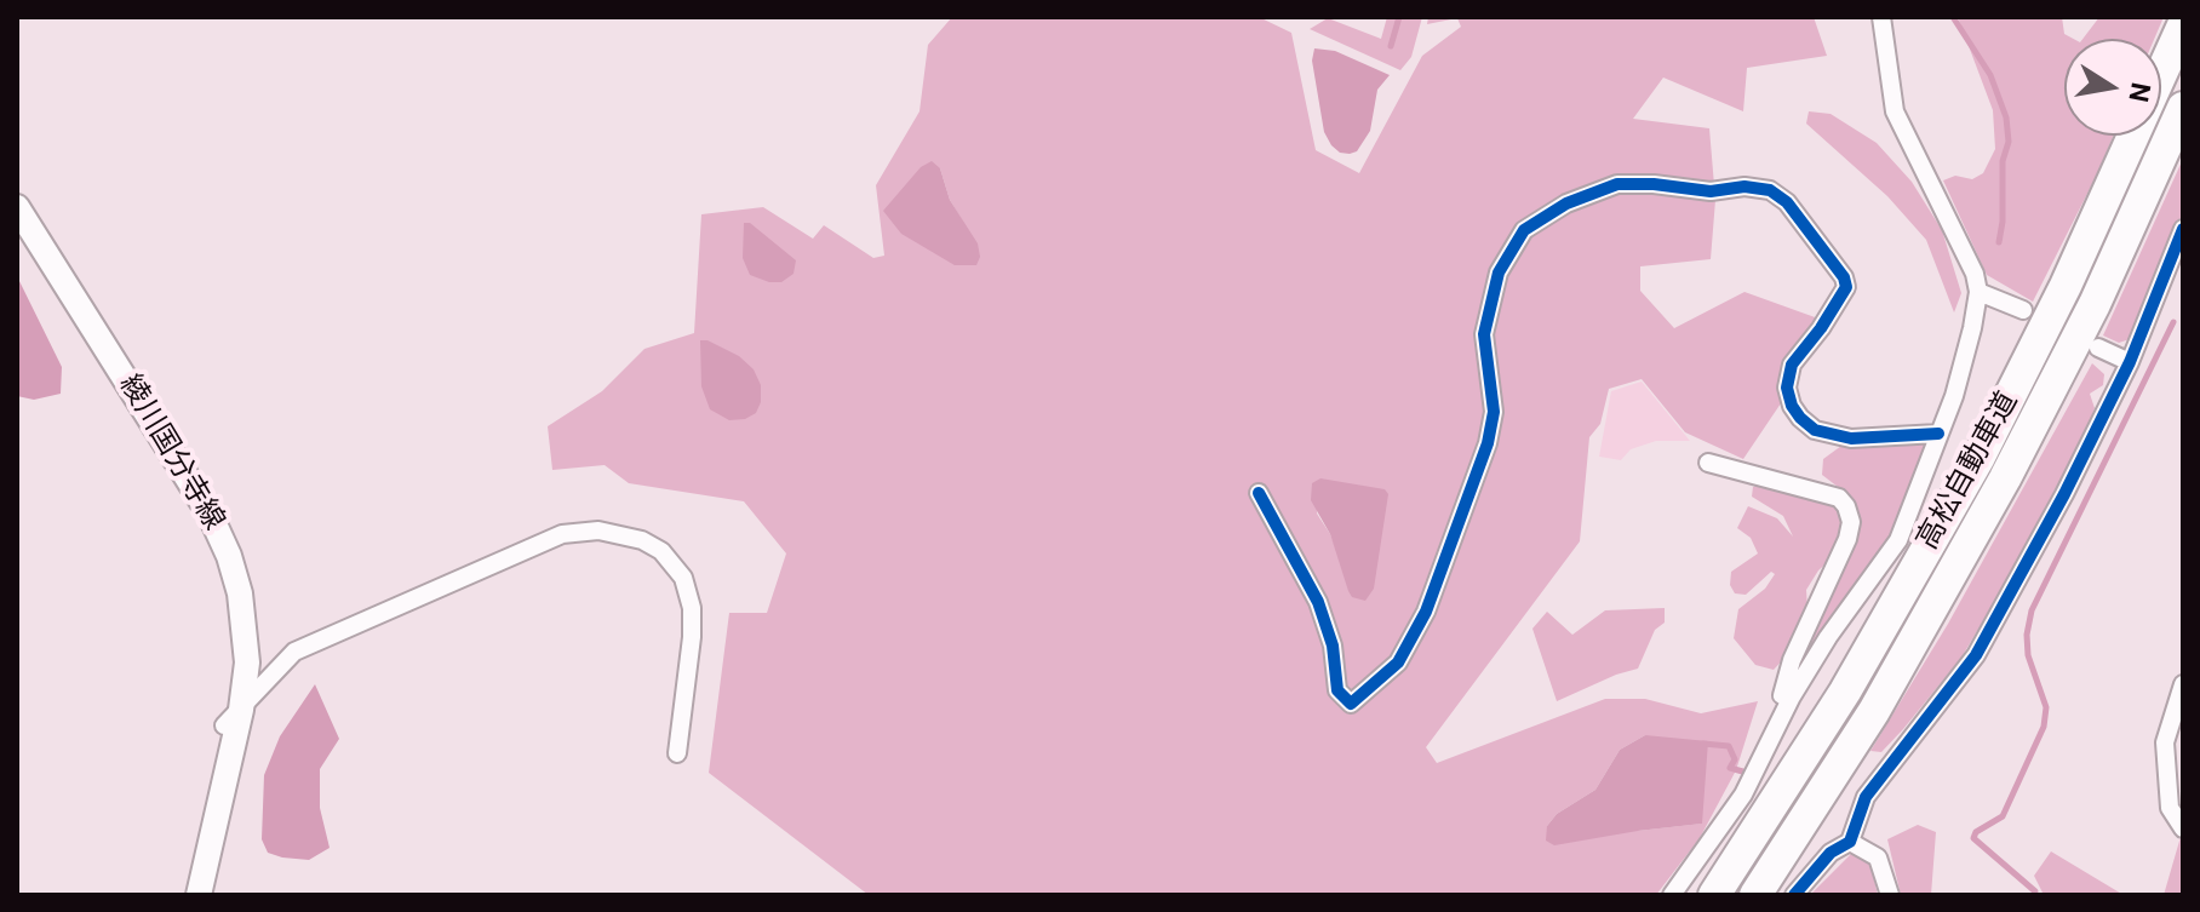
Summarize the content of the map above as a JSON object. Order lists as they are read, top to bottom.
{
  "streets": {
    "highway": ["高松自動車道"],
    "main road": ["綾川国分寺線"]
  },
  "north": "right"
}
